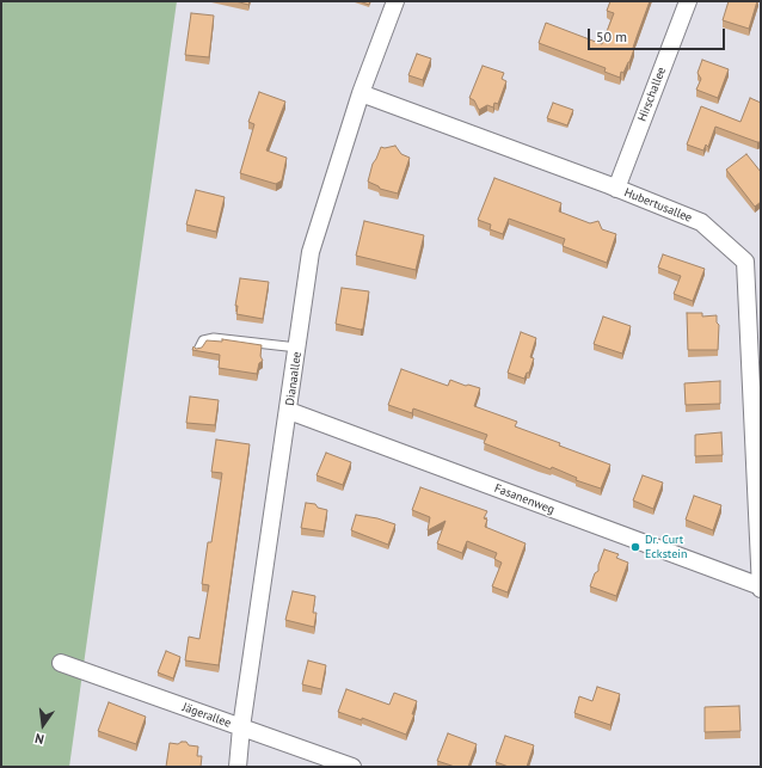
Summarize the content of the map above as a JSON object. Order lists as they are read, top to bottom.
{
  "streets": {
    "street": [
      "Hirschallee",
      "Hubertusallee",
      "Dianaallee",
      "Fasanenweg",
      "Jägerallee"
    ]
  },
  "crossings": [
    ["Hirschallee", "Hubertusallee"],
    ["Hubertusallee", "Dianaallee"],
    ["Hubertusallee", "Fasanenweg"],
    ["Dianaallee", "Fasanenweg"],
    ["Dianaallee", "Jägerallee"]
  ],
  "places": ["Dr. Curt Eckstein"],
  "scale_bar": "50 m",
  "north": "bottom"
}
